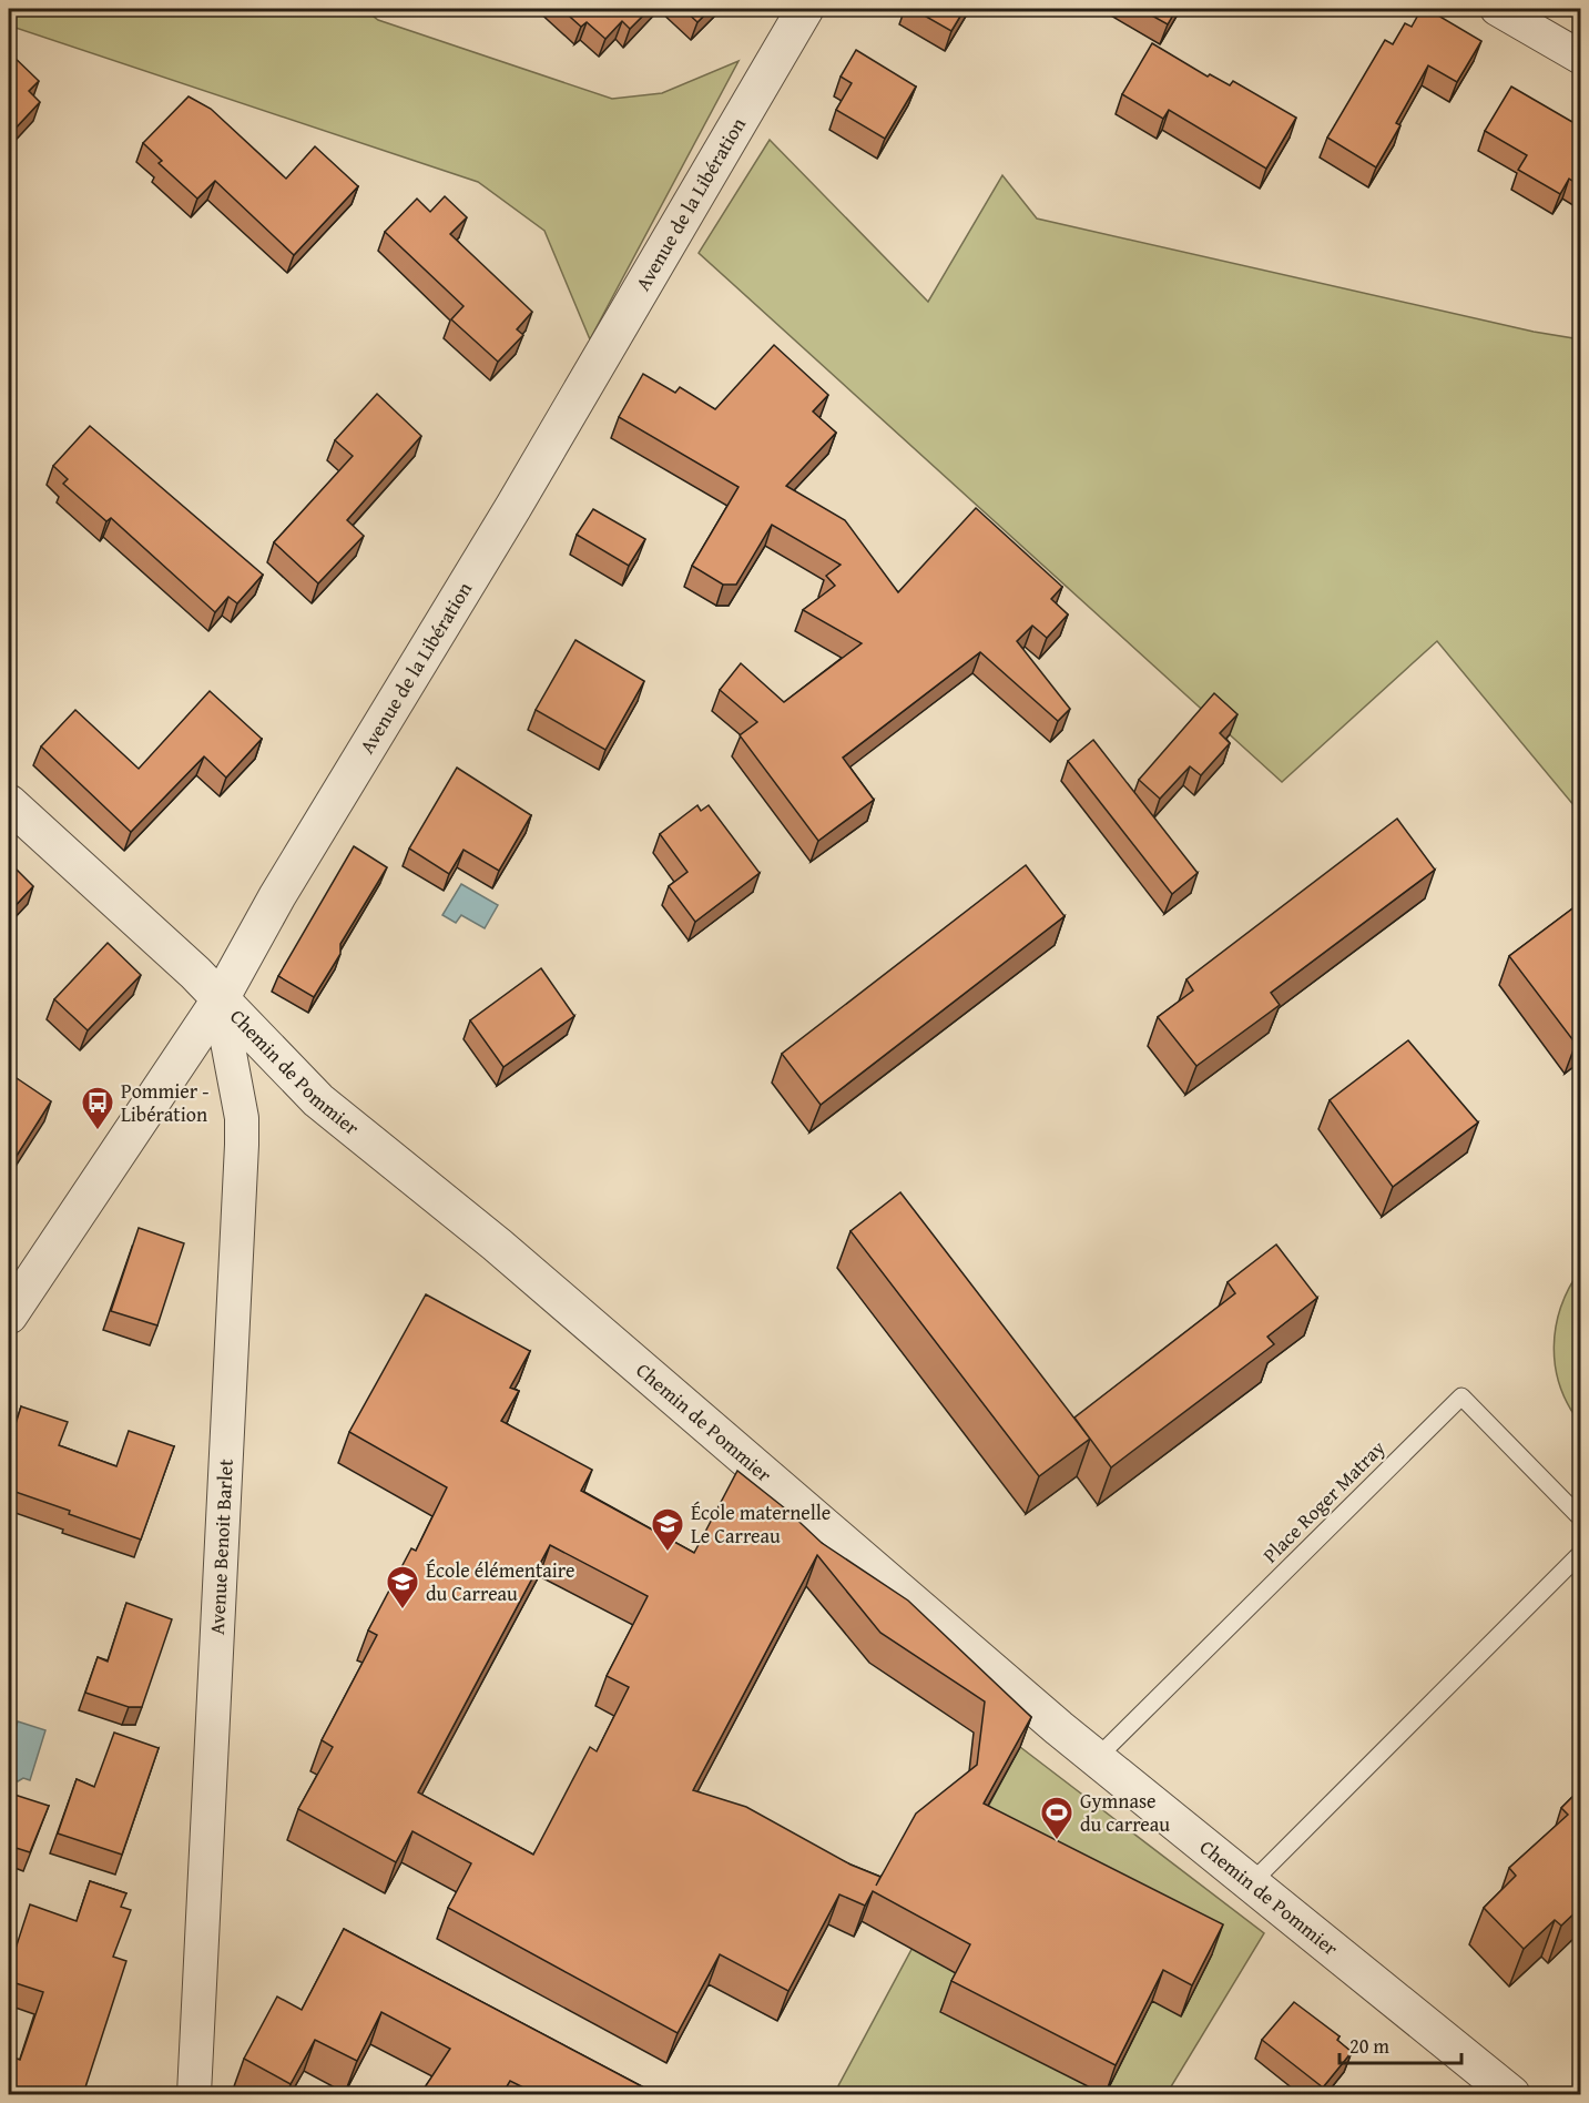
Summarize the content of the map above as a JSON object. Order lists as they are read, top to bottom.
{
  "streets": {
    "street": ["Avenue de la Libération", "Chemin de Pommier", "Avenue Benoit Barlet"],
    "lane": ["Place Roger Matray"]
  },
  "crossings": [
    ["Avenue de la Libération", "Chemin de Pommier"],
    ["Avenue de la Libération", "Avenue Benoit Barlet"],
    ["Chemin de Pommier", "Place Roger Matray"],
    ["Chemin de Pommier", "Avenue Benoit Barlet"]
  ],
  "places": {
    "bus stop": ["Pommier - Libération"],
    "school or university": ["École maternelle Le Carreau", "École élémentaire du Carreau"],
    "sports": ["Gymnase du carreau"]
  },
  "scale_bar": "20 m"
}
